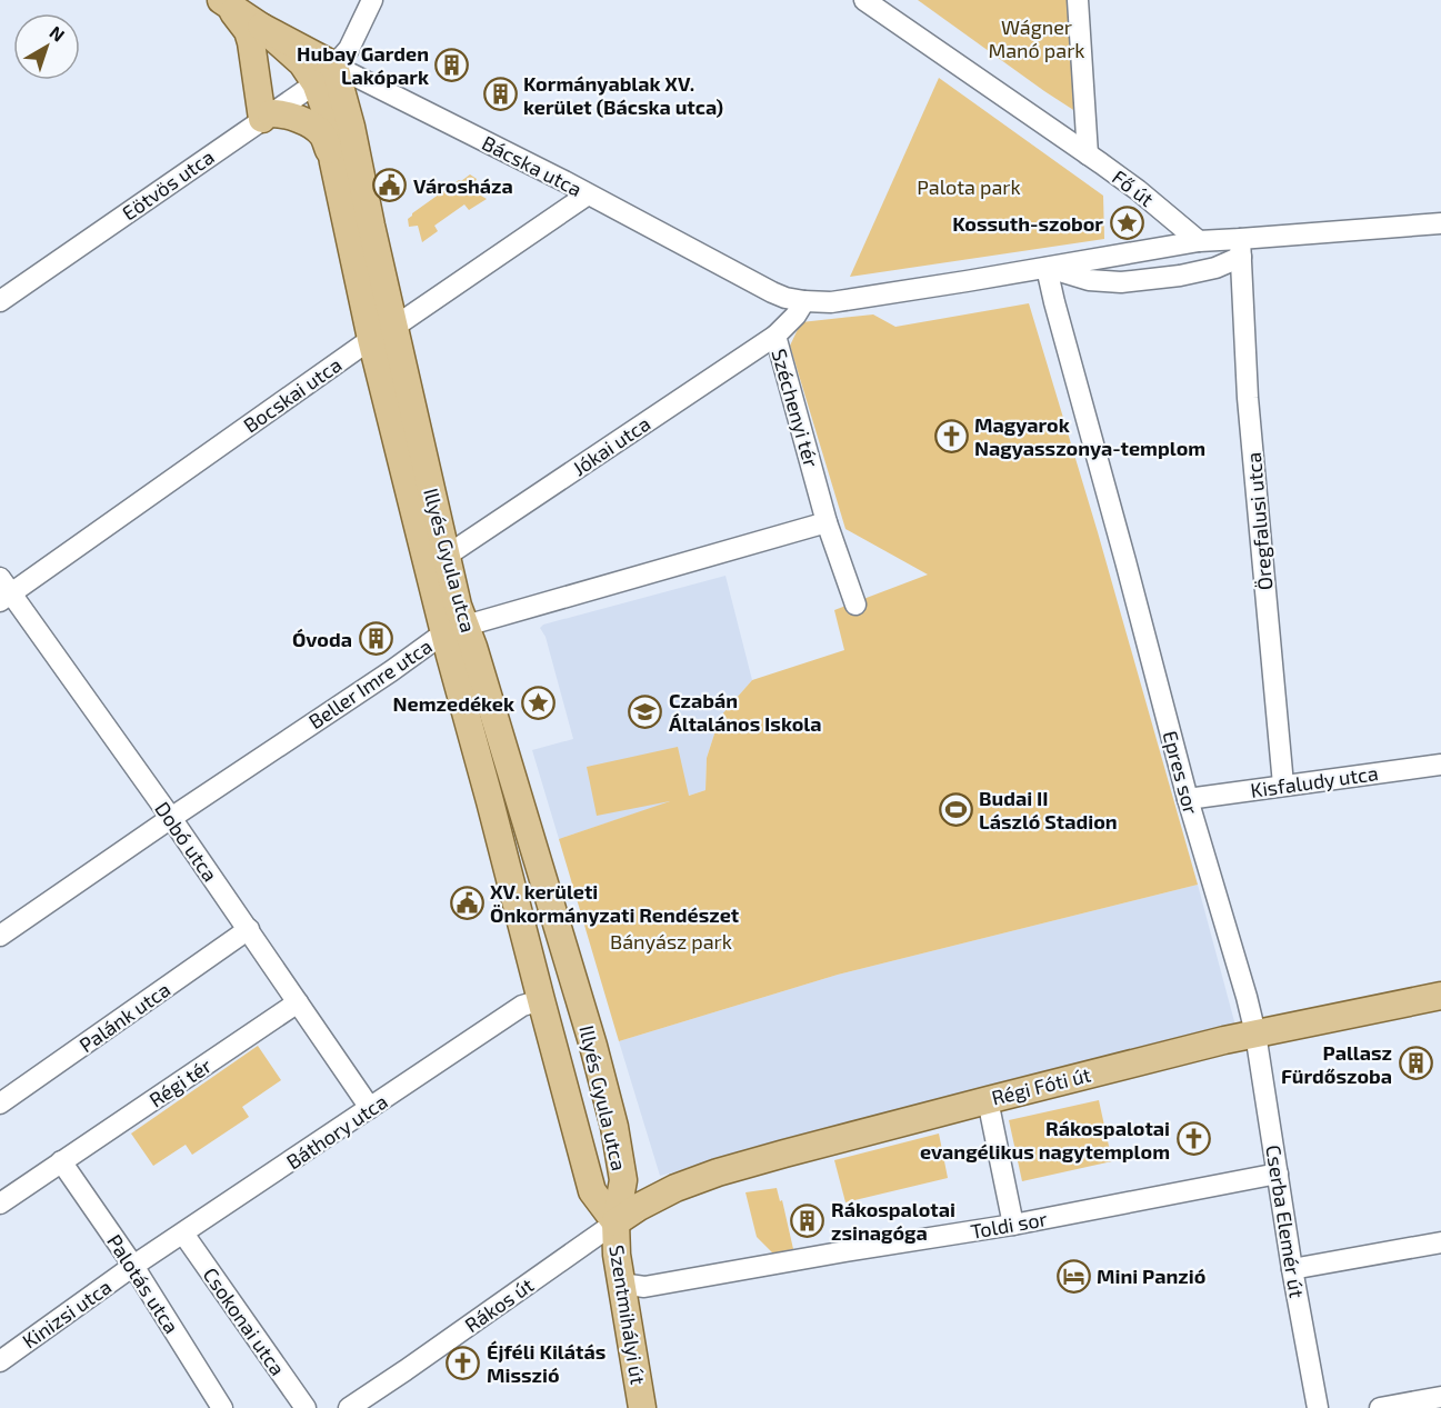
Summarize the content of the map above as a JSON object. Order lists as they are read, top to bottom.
{
  "streets": {
    "main road": [
      "Bácska utca",
      "Illyés Gyula utca",
      "Régi Fóti út",
      "Szentmihályi út"
    ],
    "street": [
      "Eötvös utca",
      "Fő út",
      "Bocskai utca",
      "Széchenyi tér",
      "Jókai utca",
      "Öregfalusi utca",
      "Beller Imre utca",
      "Epres sor",
      "Kisfaludy utca",
      "Dobó utca",
      "Palánk utca",
      "Régi tér",
      "Báthory utca",
      "Cserba Elemér út",
      "Toldi sor",
      "Palotás utca",
      "Rákos út",
      "Kinizsi utca",
      "Csokonai utca"
    ]
  },
  "crossings": [
    ["Bácska utca", "Eötvös utca"],
    ["Bácska utca", "Bocskai utca"],
    ["Bácska utca", "Széchenyi tér"],
    ["Bácska utca", "Illyés Gyula utca"],
    ["Eötvös utca", "Illyés Gyula utca"],
    ["Bocskai utca", "Illyés Gyula utca"],
    ["Bocskai utca", "Dobó utca"],
    ["Széchenyi tér", "Jókai utca"],
    ["Széchenyi tér", "Beller Imre utca"],
    ["Jókai utca", "Illyés Gyula utca"],
    ["Öregfalusi utca", "Kisfaludy utca"],
    ["Illyés Gyula utca", "Beller Imre utca"],
    ["Illyés Gyula utca", "Régi Fóti út"],
    ["Illyés Gyula utca", "Báthory utca"],
    ["Illyés Gyula utca", "Rákos út"],
    ["Illyés Gyula utca", "Szentmihályi út"],
    ["Beller Imre utca", "Dobó utca"],
    ["Epres sor", "Kisfaludy utca"],
    ["Epres sor", "Régi Fóti út"],
    ["Epres sor", "Cserba Elemér út"],
    ["Dobó utca", "Palánk utca"],
    ["Dobó utca", "Régi tér"],
    ["Dobó utca", "Báthory utca"],
    ["Régi tér", "Palotás utca"],
    ["Régi Fóti út", "Cserba Elemér út"],
    ["Régi Fóti út", "Rákos út"],
    ["Régi Fóti út", "Szentmihályi út"],
    ["Báthory utca", "Palotás utca"],
    ["Báthory utca", "Kinizsi utca"],
    ["Báthory utca", "Csokonai utca"],
    ["Cserba Elemér út", "Toldi sor"],
    ["Toldi sor", "Szentmihályi út"],
    ["Palotás utca", "Kinizsi utca"],
    ["Rákos út", "Szentmihályi út"]
  ],
  "parks": ["Wágner Manó park", "Palota park", "Bányász park"],
  "places": {
    "building": [
      "Hubay Garden Lakópark",
      "Kormányablak XV. kerület (Bácska utca)",
      "Óvoda",
      "Pallasz Fürdőszoba",
      "Rákospalotai zsinagóga"
    ],
    "public building": ["Városháza", "XV. kerületi Önkormányzati Rendészet"],
    "place": ["Kossuth-szobor", "Nemzedékek"],
    "church": ["Magyarok Nagyasszonya-templom", "Rákospalotai evangélikus nagytemplom", "Éjféli Kilátás Misszió"],
    "school or university": ["Czabán Általános Iskola"],
    "sports": ["Budai II László Stadion"],
    "hotel": ["Mini Panzió"]
  },
  "north": "top right"
}
